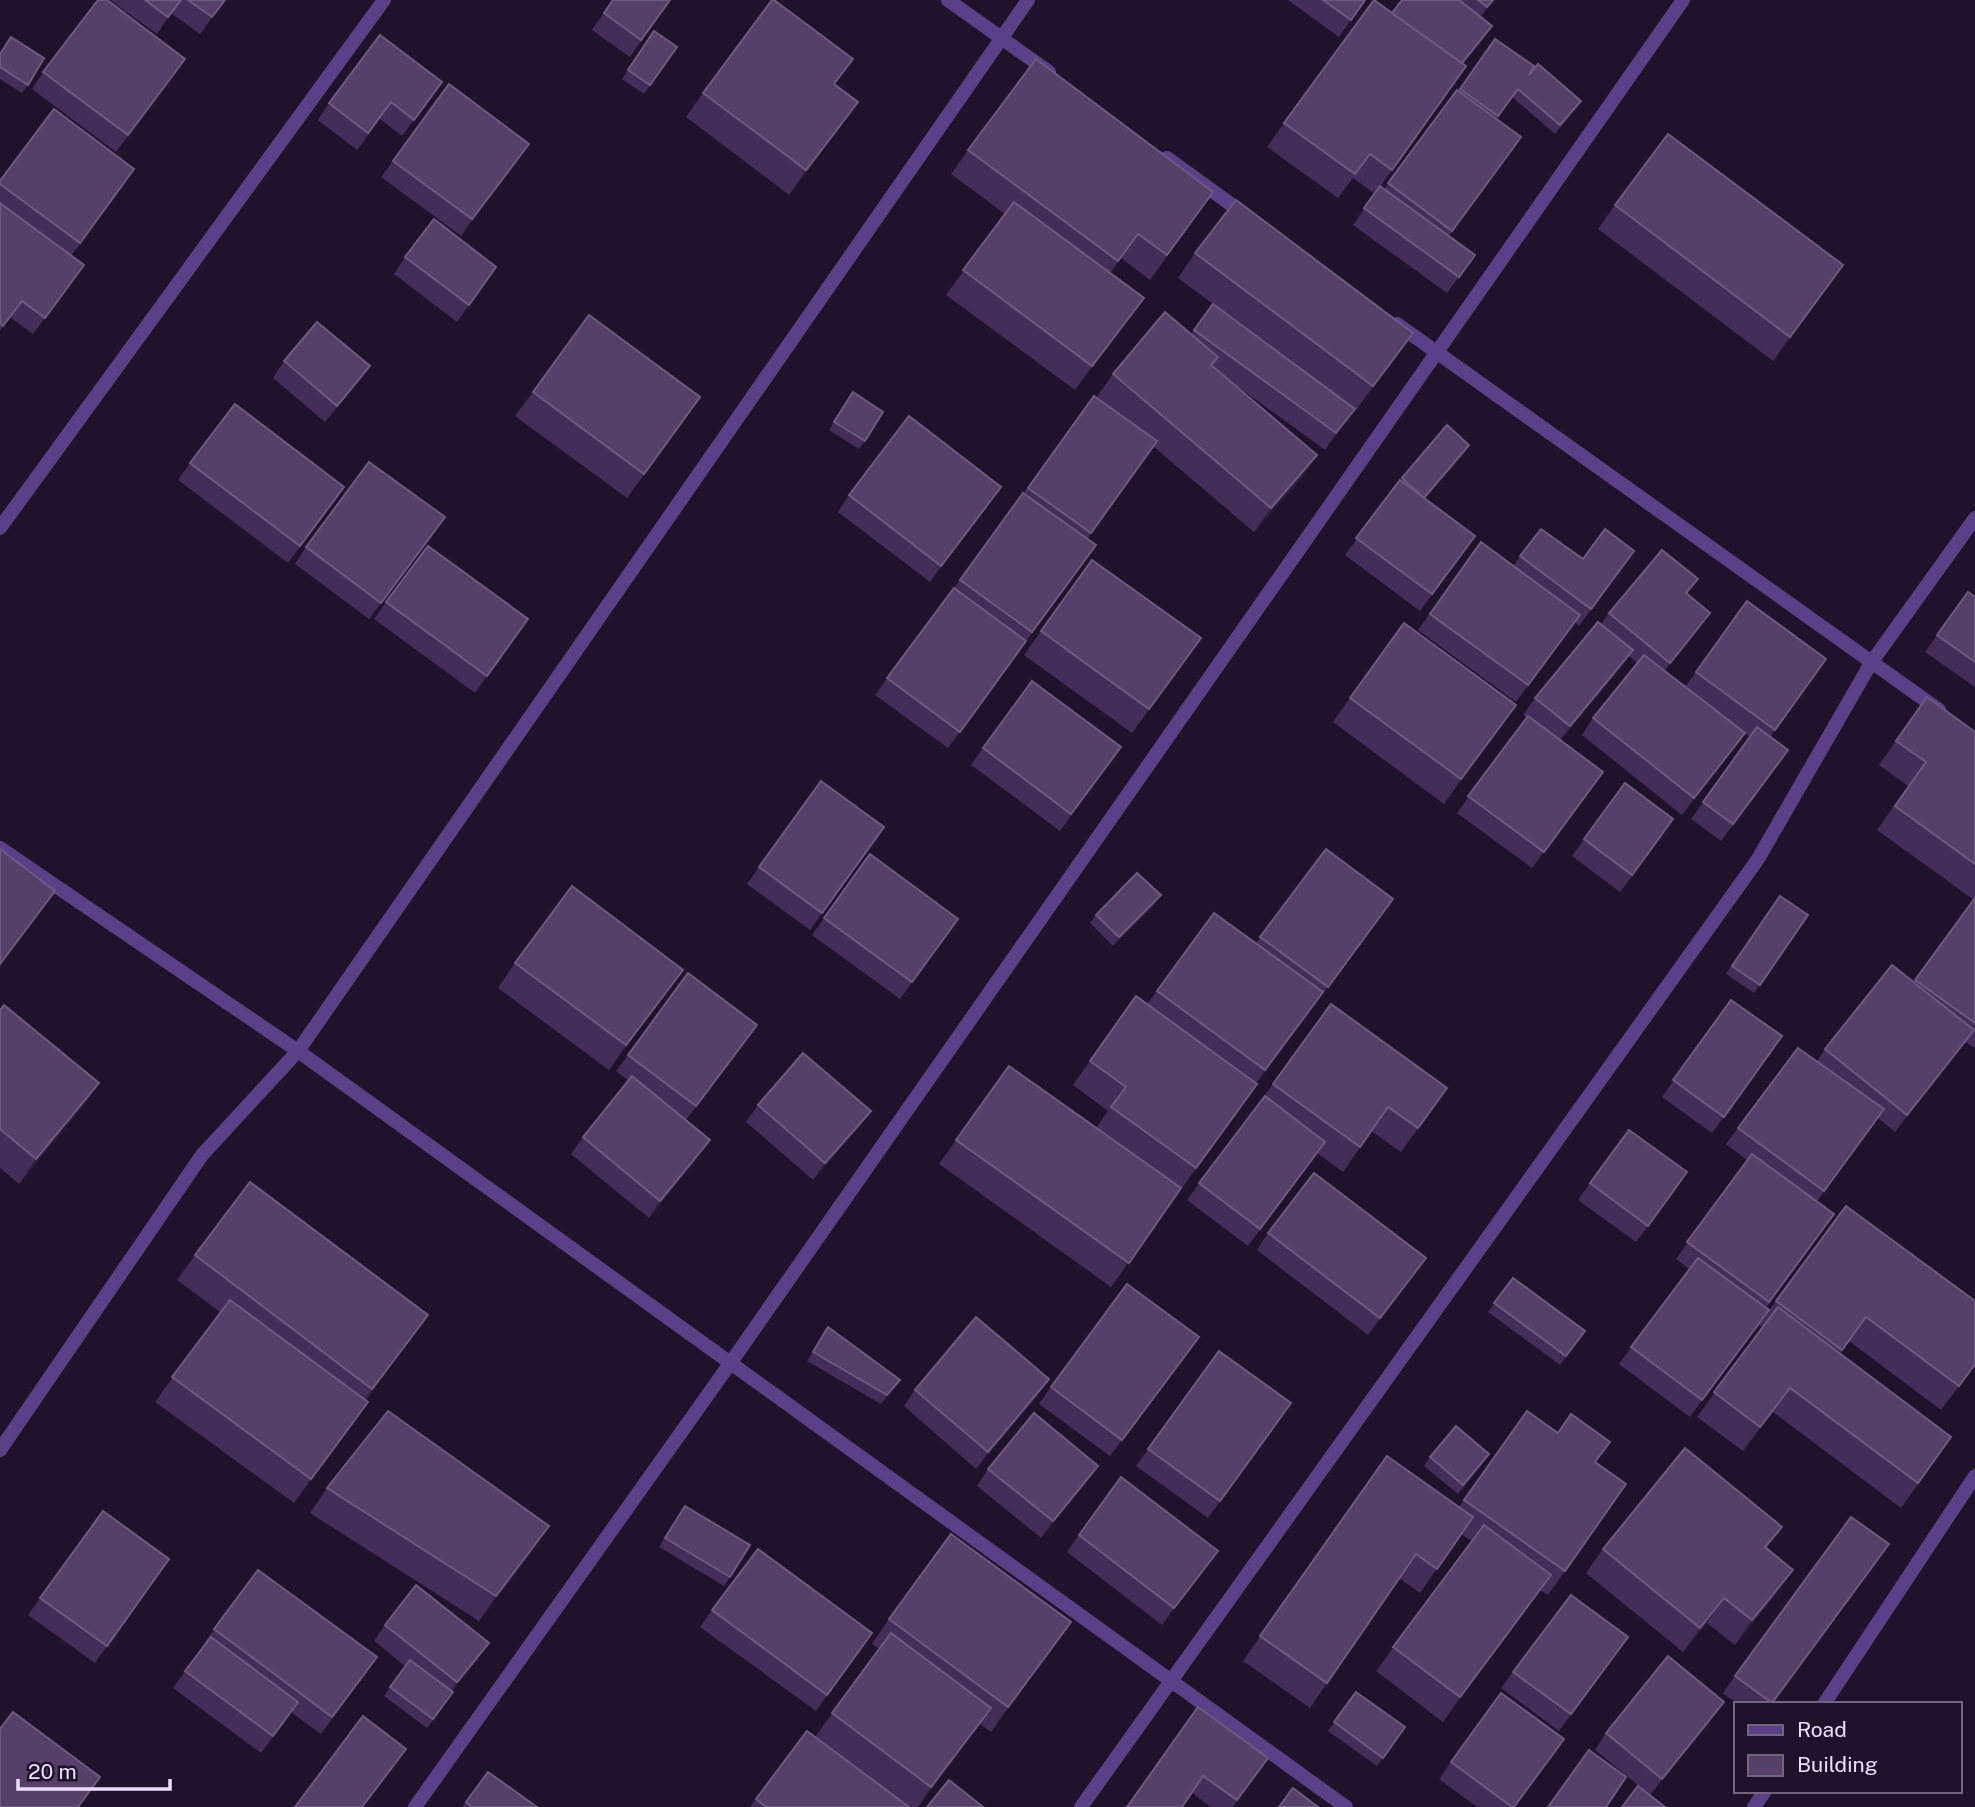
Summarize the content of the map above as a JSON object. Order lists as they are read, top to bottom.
{
  "legend": ["Road", "Building"],
  "scale_bar": "20 m"
}
